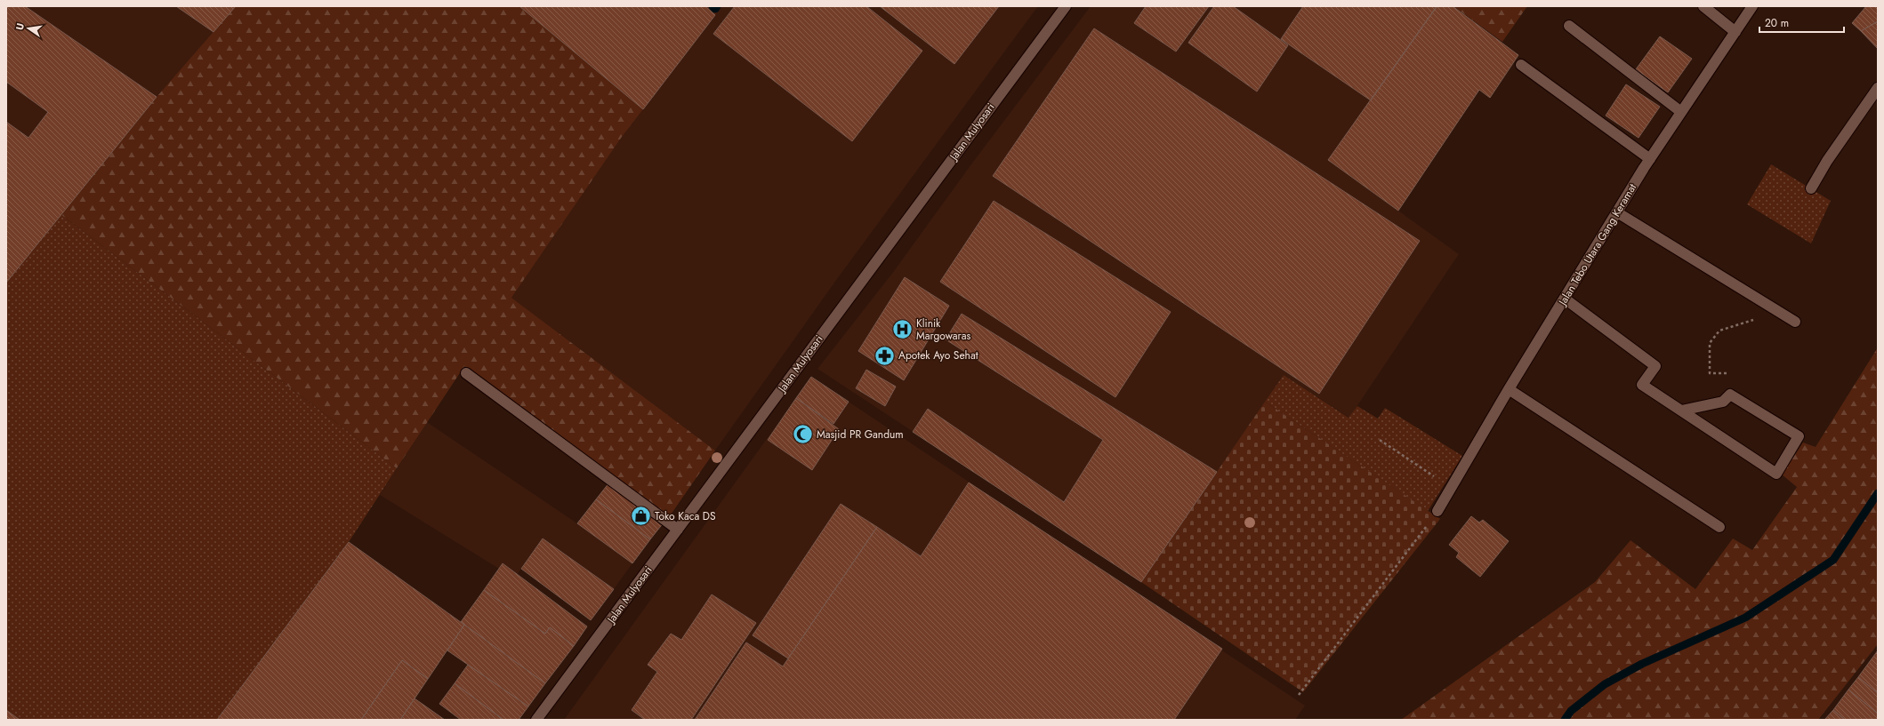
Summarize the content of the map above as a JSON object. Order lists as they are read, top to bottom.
{
  "streets": {
    "street": ["Jalan Mulyosari", "Jalan Tebo Utara Gang Keramat"]
  },
  "places": {
    "hospital": ["Klinik Margowaras"],
    "pharmacy": ["Apotek Ayo Sehat"],
    "mosque": ["Masjid PR Gandum"],
    "shop": ["Toko Kaca DS"]
  },
  "scale_bar": "20 m",
  "north": "left"
}
